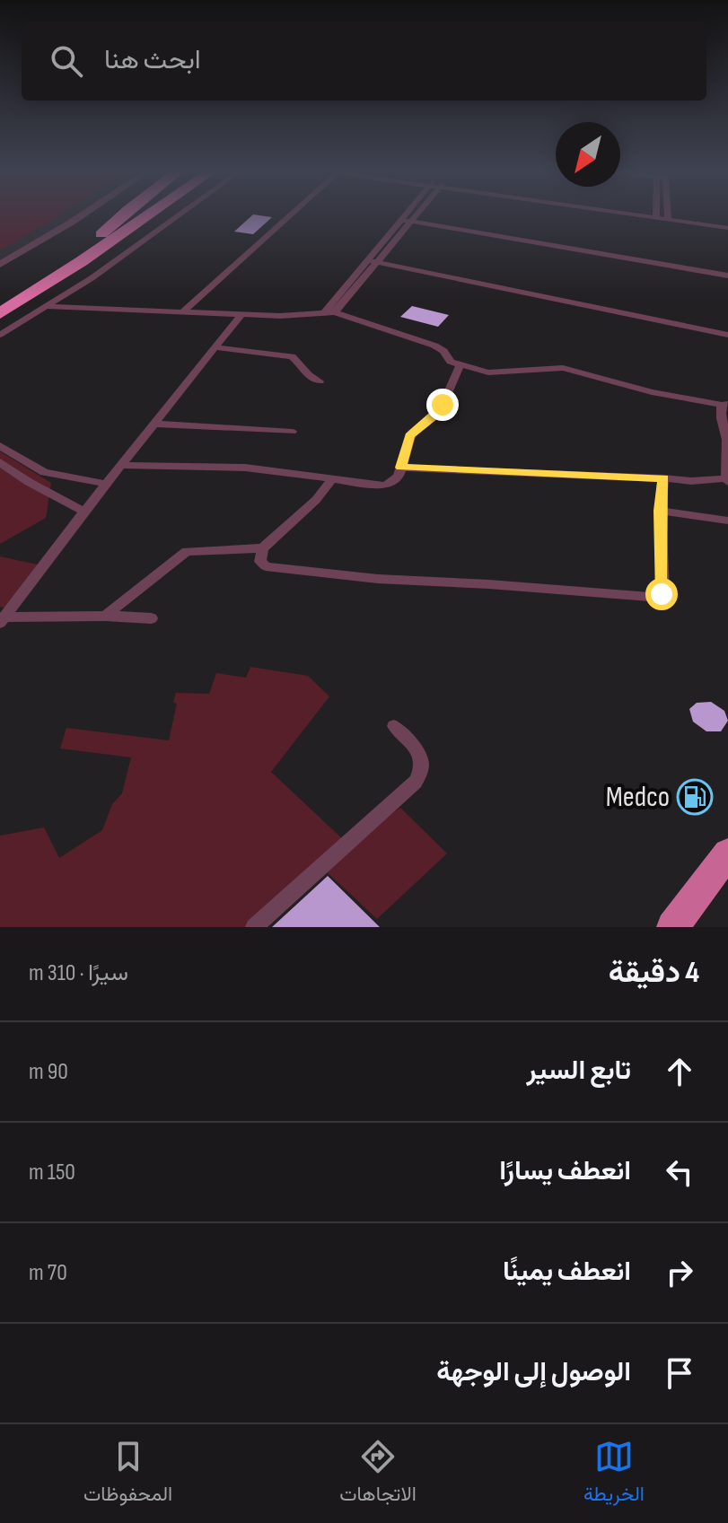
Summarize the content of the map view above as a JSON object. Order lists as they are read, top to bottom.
{
  "places": {
    "fuel station": ["Medco"]
  },
  "north": "bottom left",
  "page": {
    "search": "ابحث هنا",
    "heading": ["4 دقيقة", "سيرًا · 310 m"],
    "list": [
      ["تابع السير", "90 m"],
      ["انعطف يسارًا", "150 m"],
      ["انعطف يمينًا", "70 m"],
      "الوصول إلى الوجهة"
    ],
    "nav": ["الخريطة", "الاتجاهات", "المحفوظات"]
  }
}
